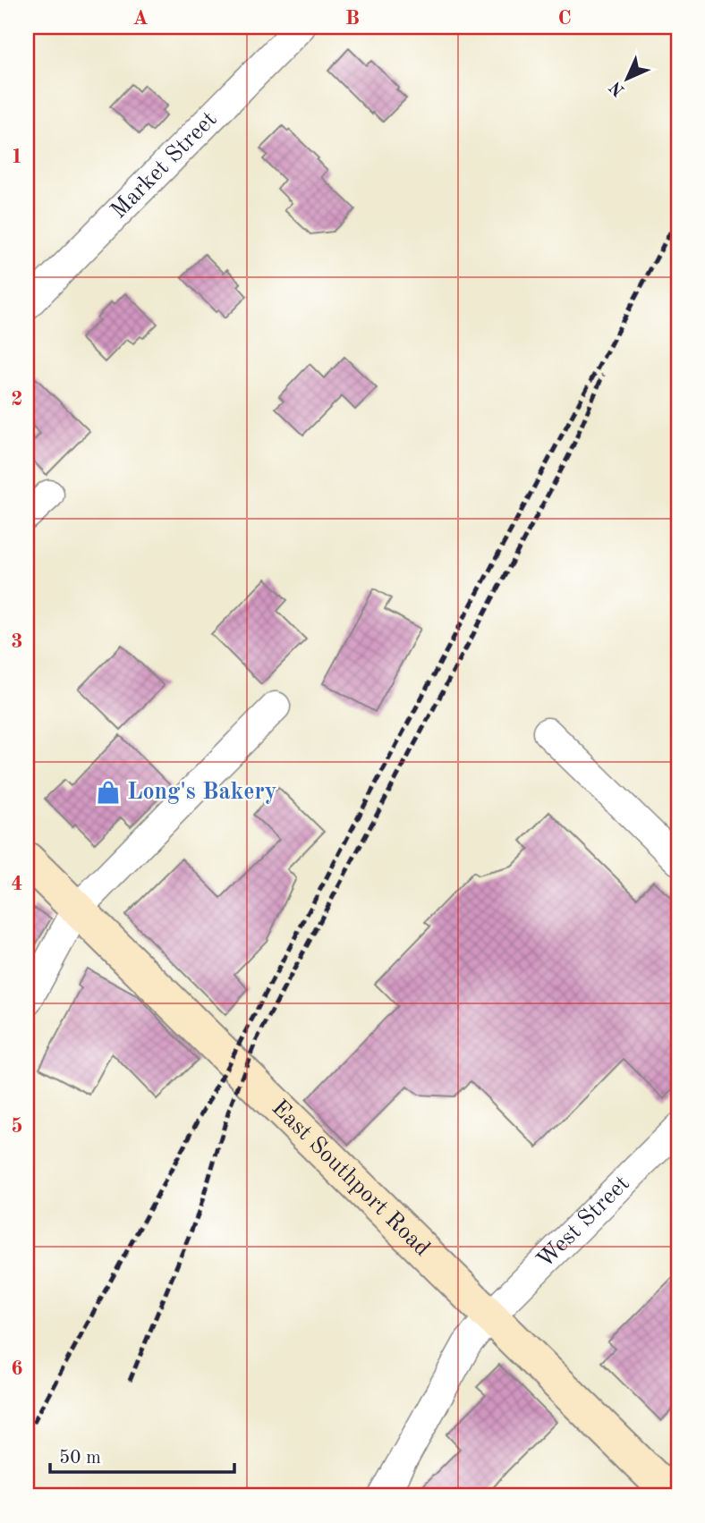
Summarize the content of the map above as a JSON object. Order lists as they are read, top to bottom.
{
  "streets": {
    "main road": ["East Southport Road"],
    "street": ["Market Street", "West Street"]
  },
  "crossings": [
    ["East Southport Road", "West Street"]
  ],
  "places": {
    "shop": ["Long's Bakery"]
  },
  "scale_bar": "50 m",
  "north": "bottom left",
  "grid": {
    "columns": ["A", "B", "C"],
    "rows": [
      "1",
      "2",
      "3",
      "4",
      "5",
      "6"
    ]
  }
}
